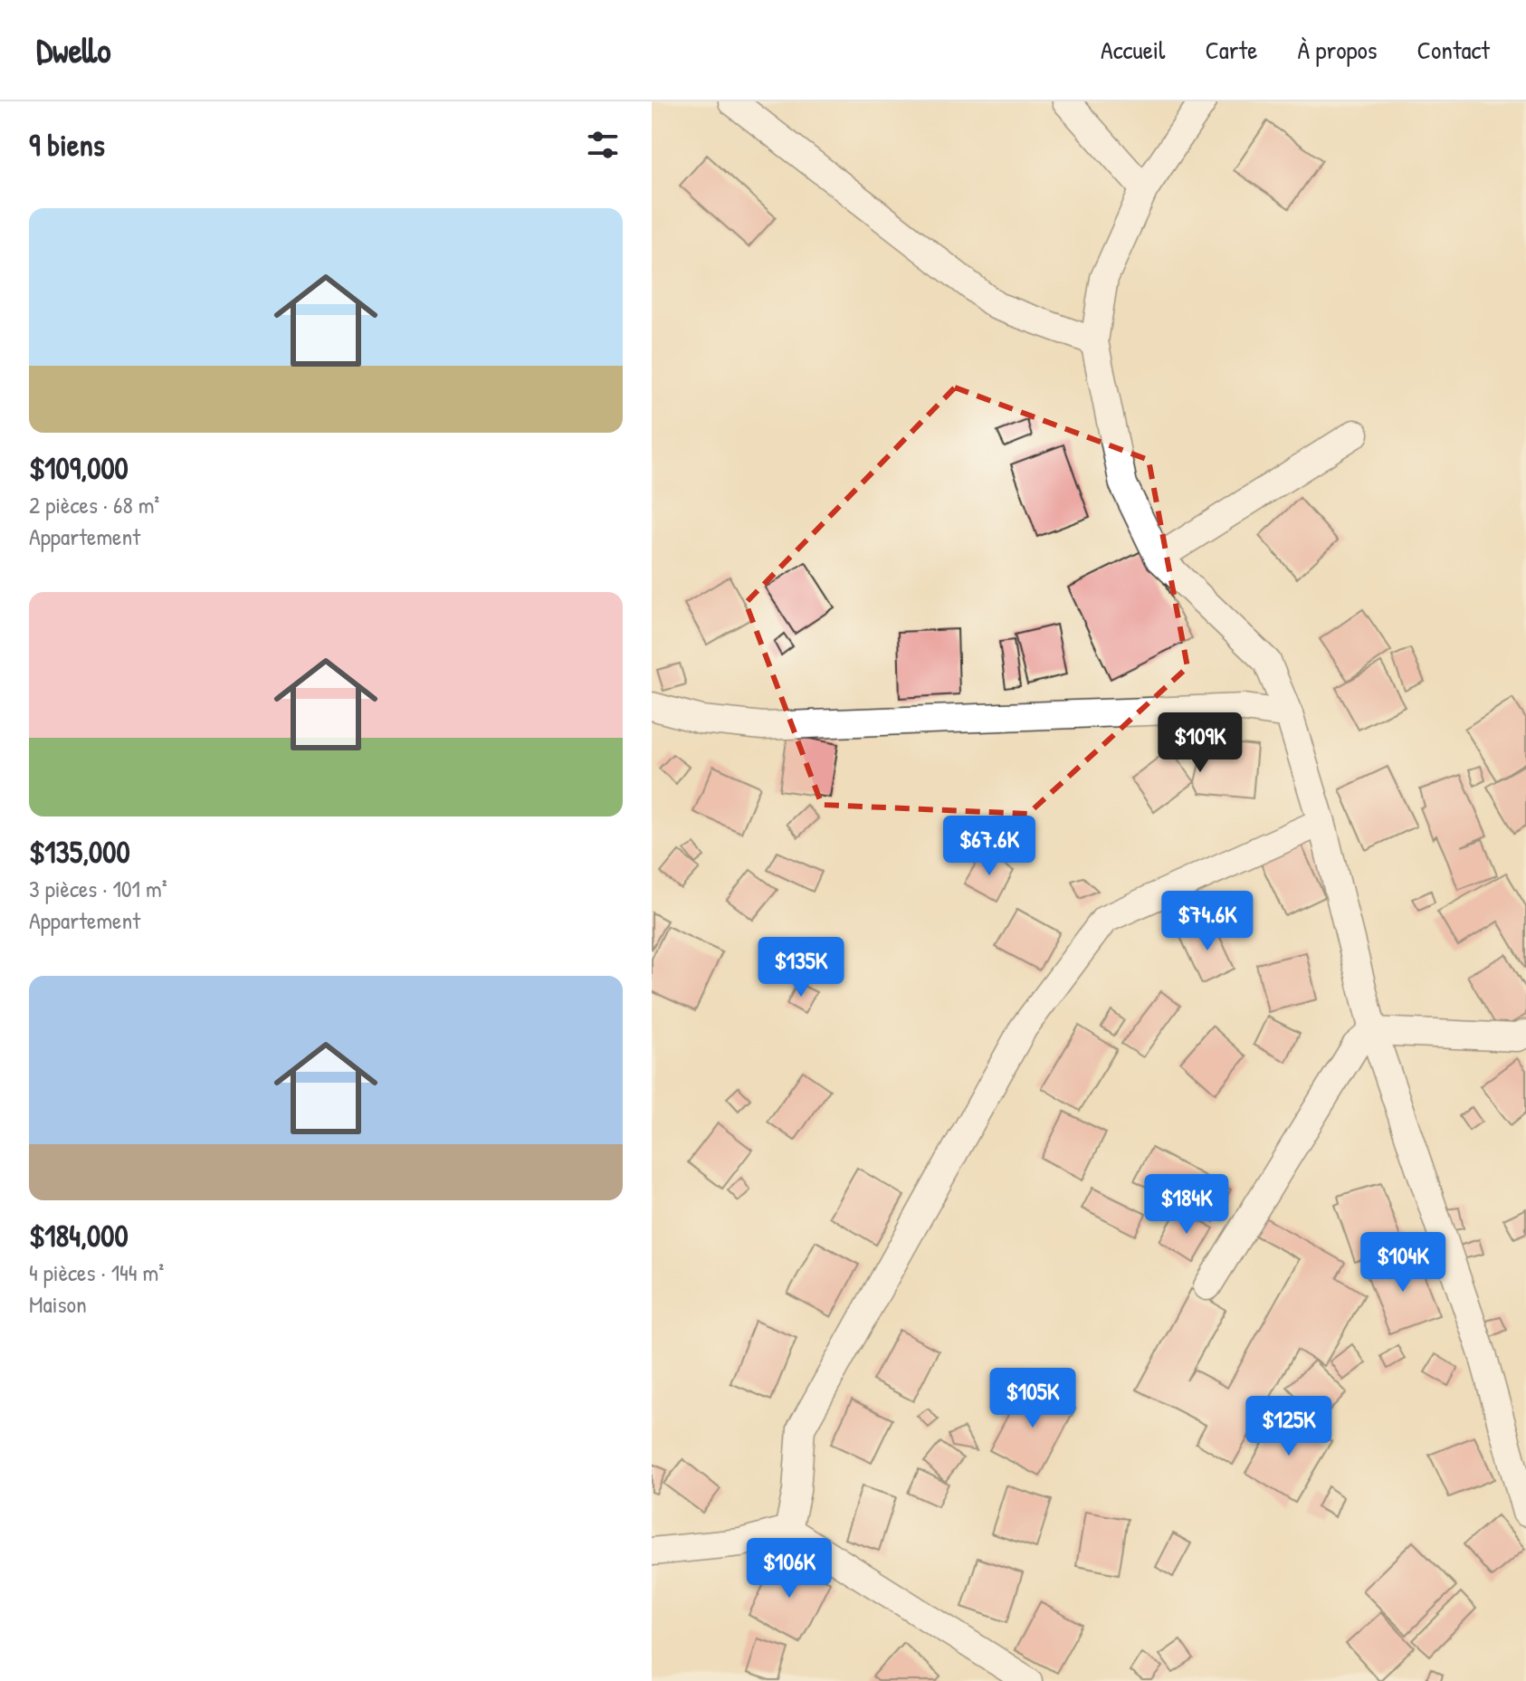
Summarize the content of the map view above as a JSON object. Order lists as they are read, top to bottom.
{
  "page": {
    "header": "Dwello",
    "nav": [
      "Accueil",
      "Carte",
      "À propos",
      "Contact"
    ],
    "heading": "9 biens",
    "list": [
      {
        "name": "$109,000",
        "note": "2 pièces · 68 m² · Appartement"
      },
      {
        "name": "$135,000",
        "note": "3 pièces · 101 m² · Appartement"
      },
      {
        "name": "$184,000",
        "note": "4 pièces · 144 m² · Maison"
      }
    ],
    "price": [
      "$109K",
      "$67.6K",
      "$74.6K",
      "$135K",
      "$184K",
      "$104K",
      "$105K",
      "$125K",
      "$106K"
    ]
  }
}
